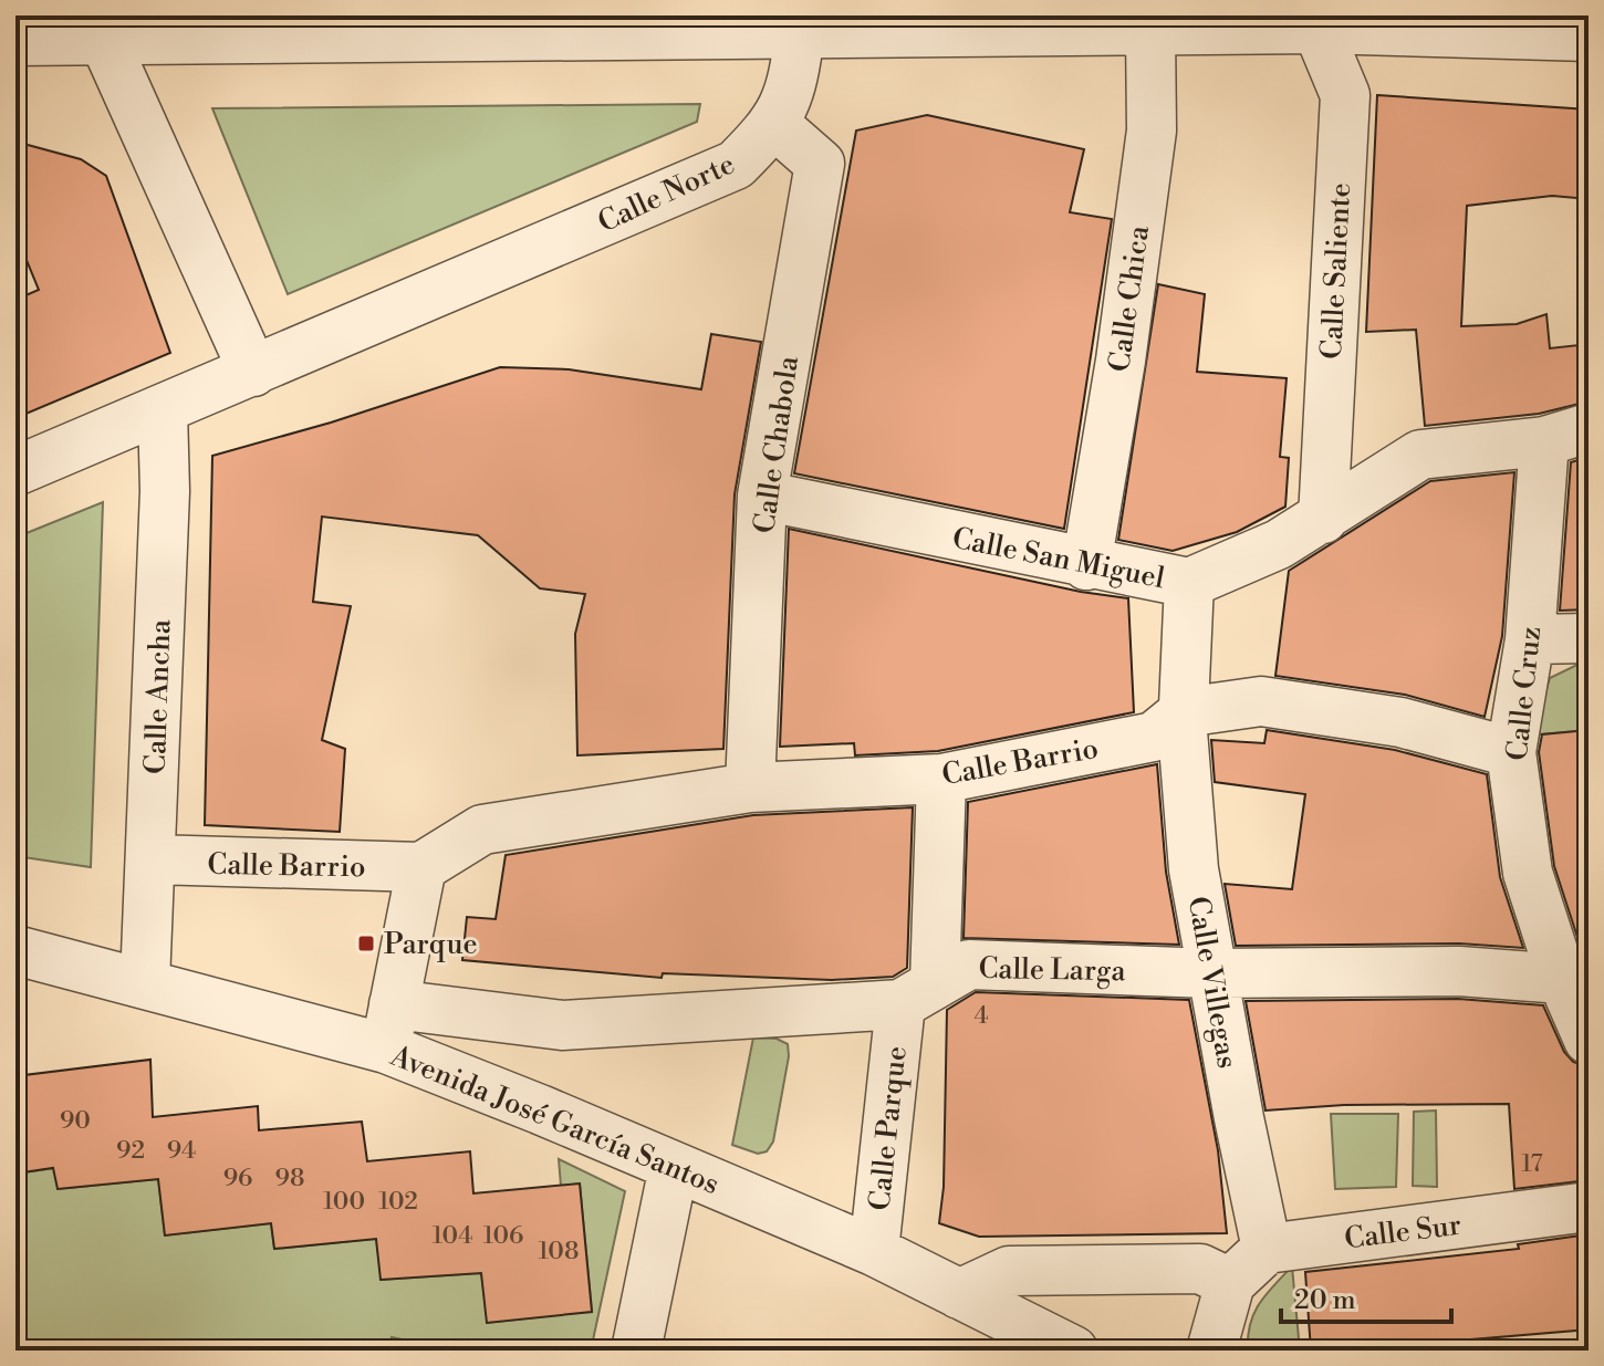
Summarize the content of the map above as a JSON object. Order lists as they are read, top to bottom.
{
  "streets": {
    "street": [
      "Calle Norte",
      "Calle Saliente",
      "Calle Chica",
      "Calle Chabola",
      "Calle San Miguel",
      "Calle Cruz",
      "Calle Ancha",
      "Calle Barrio",
      "Calle Larga",
      "Calle Villegas",
      "Avenida José García Santos",
      "Calle Parque",
      "Calle Sur"
    ]
  },
  "crossings": [
    ["Calle Norte", "Calle Chabola"],
    ["Calle Norte", "Calle Ancha"],
    ["Calle Saliente", "Calle San Miguel"],
    ["Calle Chica", "Calle San Miguel"],
    ["Calle Chabola", "Calle San Miguel"],
    ["Calle Chabola", "Calle Barrio"],
    ["Calle San Miguel", "Calle Cruz"],
    ["Calle San Miguel", "Calle Villegas"],
    ["Calle Cruz", "Calle Barrio"],
    ["Calle Cruz", "Calle Larga"],
    ["Calle Ancha", "Calle Barrio"],
    ["Calle Ancha", "Avenida José García Santos"],
    ["Calle Barrio", "Calle Villegas"],
    ["Calle Barrio", "Calle Parque"],
    ["Calle Larga", "Calle Villegas"],
    ["Calle Larga", "Avenida José García Santos"],
    ["Calle Larga", "Calle Parque"],
    ["Calle Villegas", "Calle Sur"],
    ["Avenida José García Santos", "Calle Parque"]
  ],
  "places": {
    "transit": ["Parque"]
  },
  "house_numbers": [
    "4",
    "90",
    "92",
    "94",
    "17",
    "96",
    "98",
    "100",
    "102",
    "104",
    "106",
    "108"
  ],
  "scale_bar": "20 m"
}
